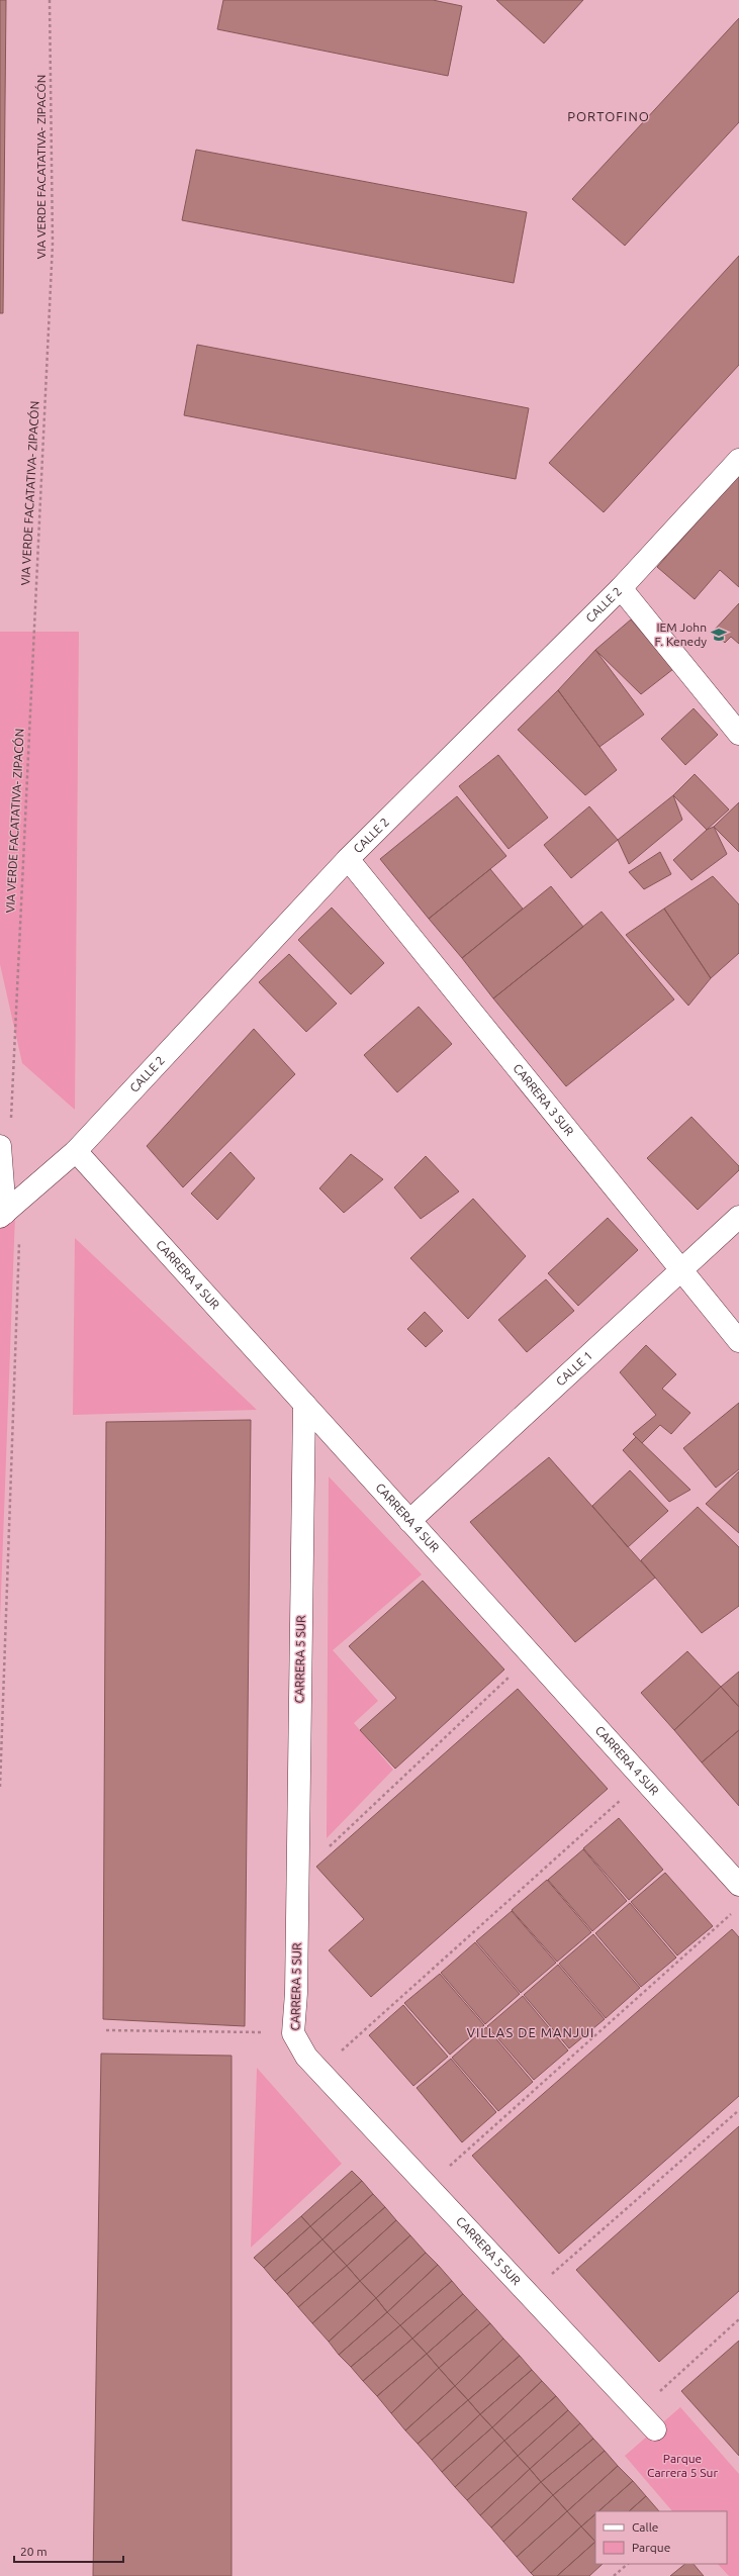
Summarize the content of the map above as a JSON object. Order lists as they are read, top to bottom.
{
  "streets": {
    "street": [
      "CALLE 2",
      "CARRERA 3 SUR",
      "CARRERA 4 SUR",
      "CALLE 1",
      "CARRERA 5 SUR"
    ],
    "path": ["VIA VERDE FACATATIVA- ZIPACÓN"]
  },
  "crossings": [
    ["CALLE 2", "CARRERA 3 SUR"],
    ["CALLE 2", "CARRERA 4 SUR"],
    ["CARRERA 3 SUR", "CALLE 1"],
    ["CARRERA 4 SUR", "CALLE 1"],
    ["CARRERA 4 SUR", "CARRERA 5 SUR"]
  ],
  "districts": ["PORTOFINO", "VILLAS DE MANJUI"],
  "parks": ["Parque Carrera 5 Sur"],
  "places": {
    "school or university": ["IEM John F. Kenedy"]
  },
  "legend": ["Calle", "Parque"],
  "scale_bar": "20 m"
}
